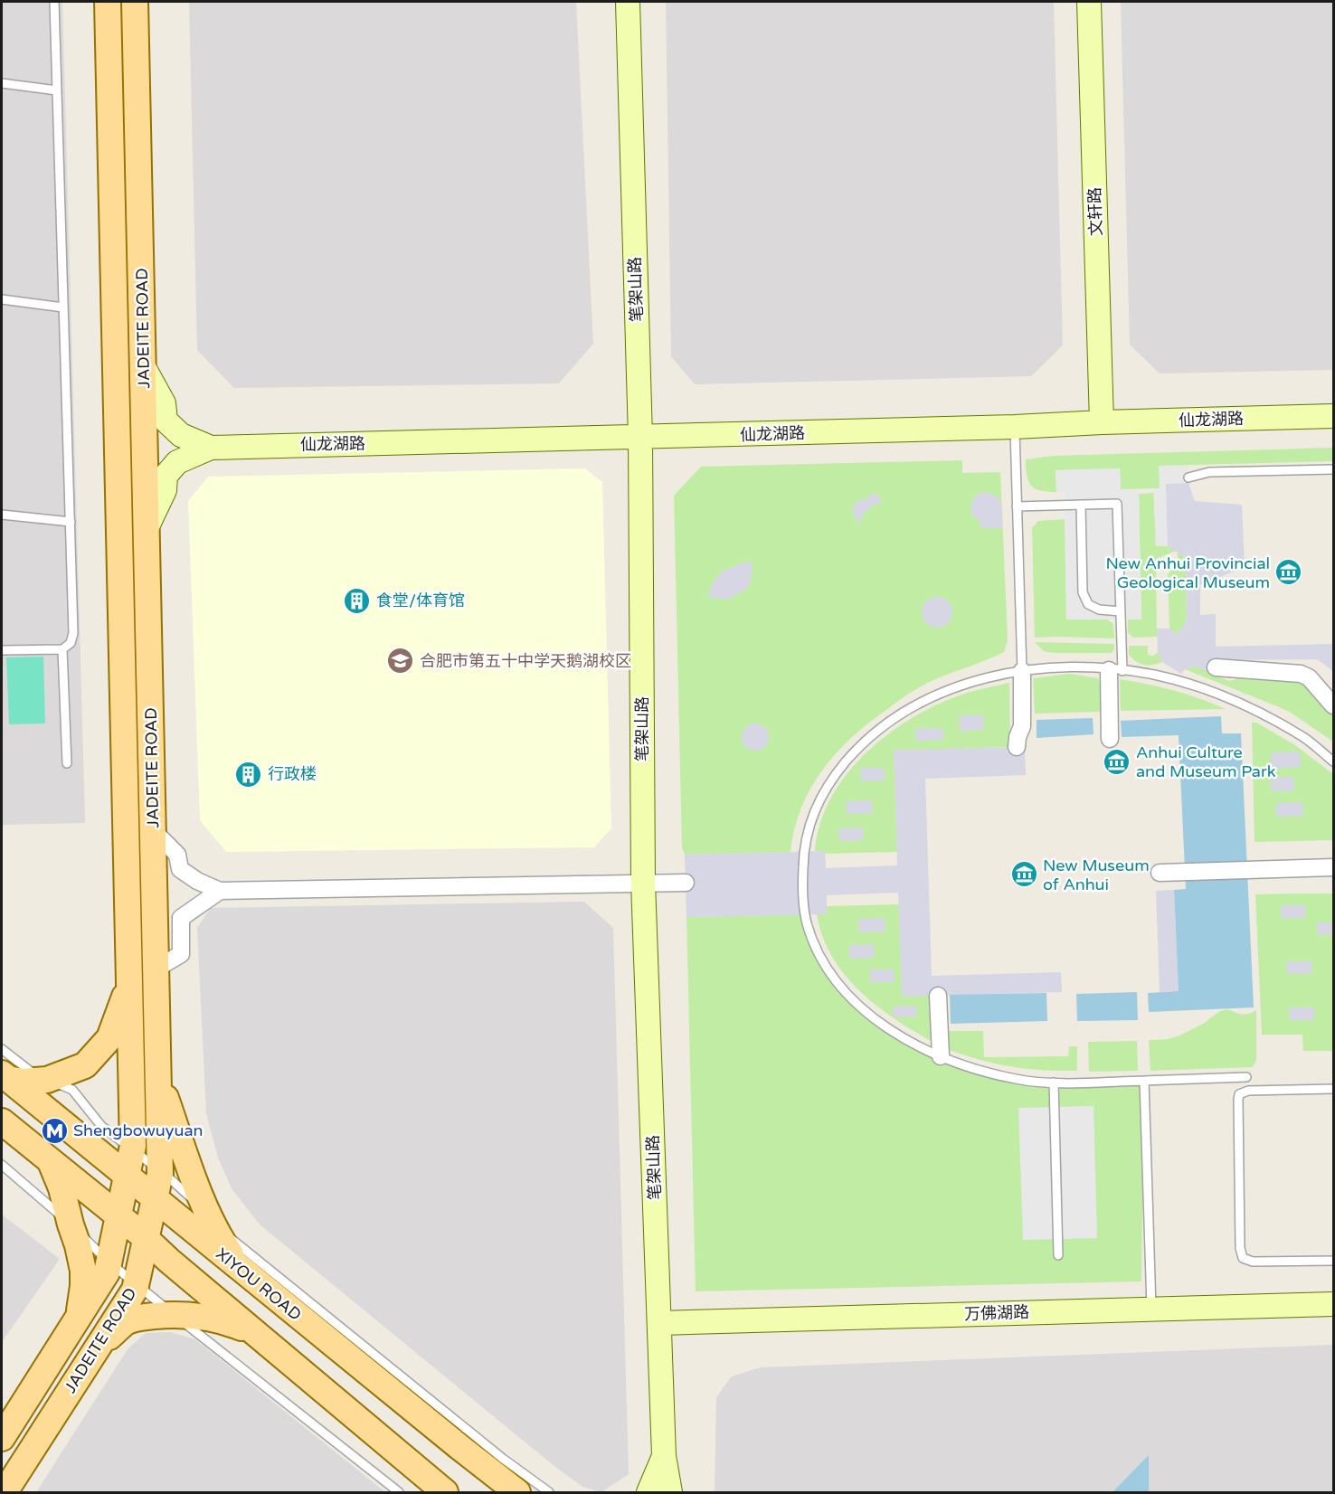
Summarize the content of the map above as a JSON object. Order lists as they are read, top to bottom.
{
  "streets": {
    "main road": ["JADEITE ROAD", "XIYOU ROAD"],
    "street": [
      "文轩路",
      "笔架山路",
      "仙龙湖路",
      "万佛湖路"
    ]
  },
  "crossings": [
    ["文轩路", "仙龙湖路"],
    ["笔架山路", "仙龙湖路"],
    ["笔架山路", "万佛湖路"],
    ["JADEITE ROAD", "XIYOU ROAD"]
  ],
  "places": {
    "museum": ["New Anhui Provincial Geological Museum", "Anhui Culture and Museum Park", "New Museum of Anhui"],
    "building": ["食堂/体育馆", "行政楼"],
    "school or university": ["合肥市第五十中学天鹅湖校区"],
    "metro station": ["Shengbowuyuan"]
  }
}
